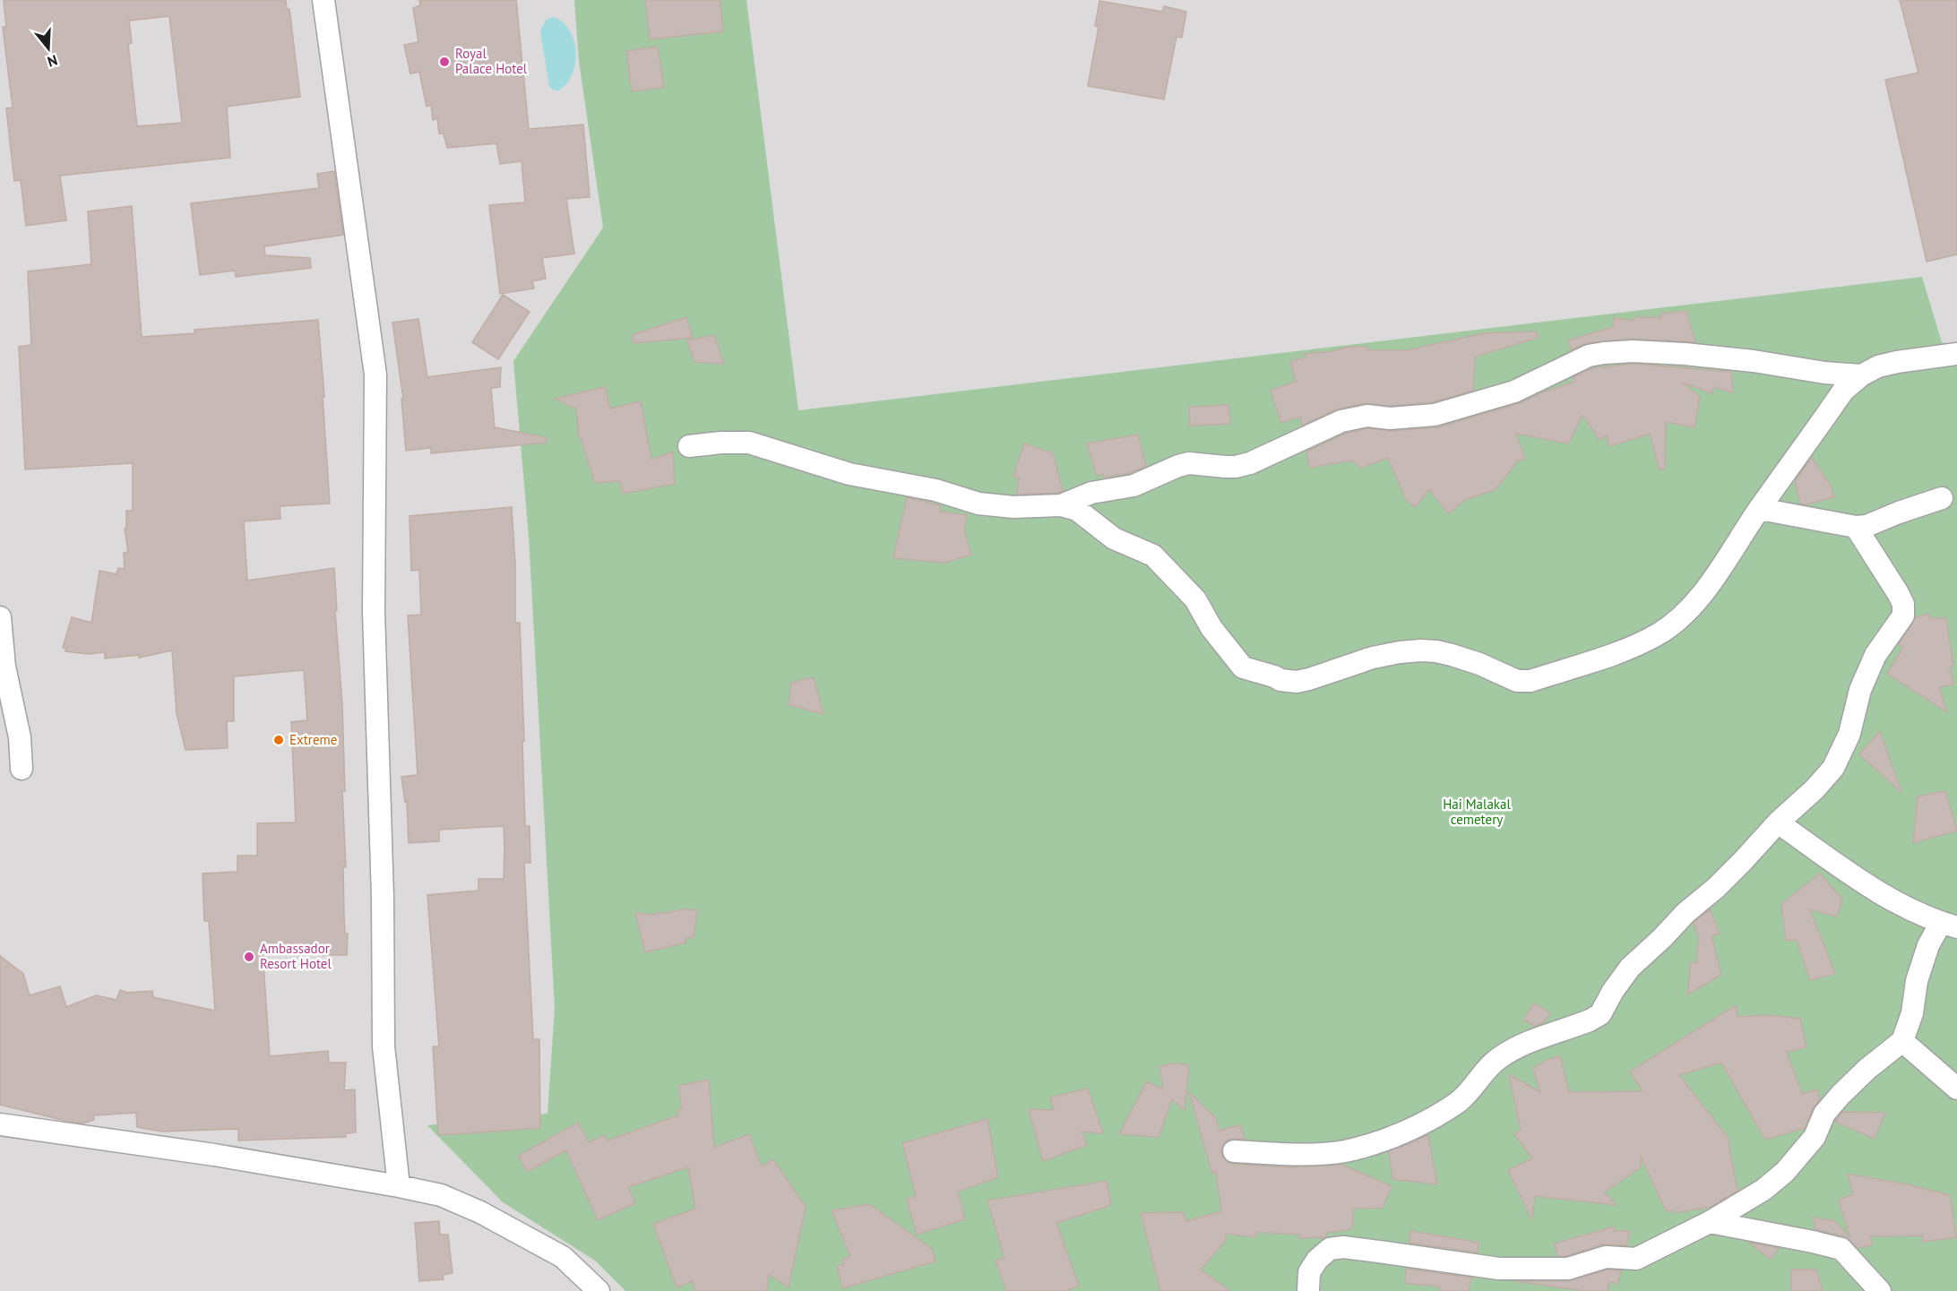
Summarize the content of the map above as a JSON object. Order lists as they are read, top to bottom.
{
  "parks": ["Hai Malakal cemetery"],
  "places": ["Royal Palace Hotel", "Extreme", "Ambassador Resort Hotel"],
  "north": "bottom"
}
